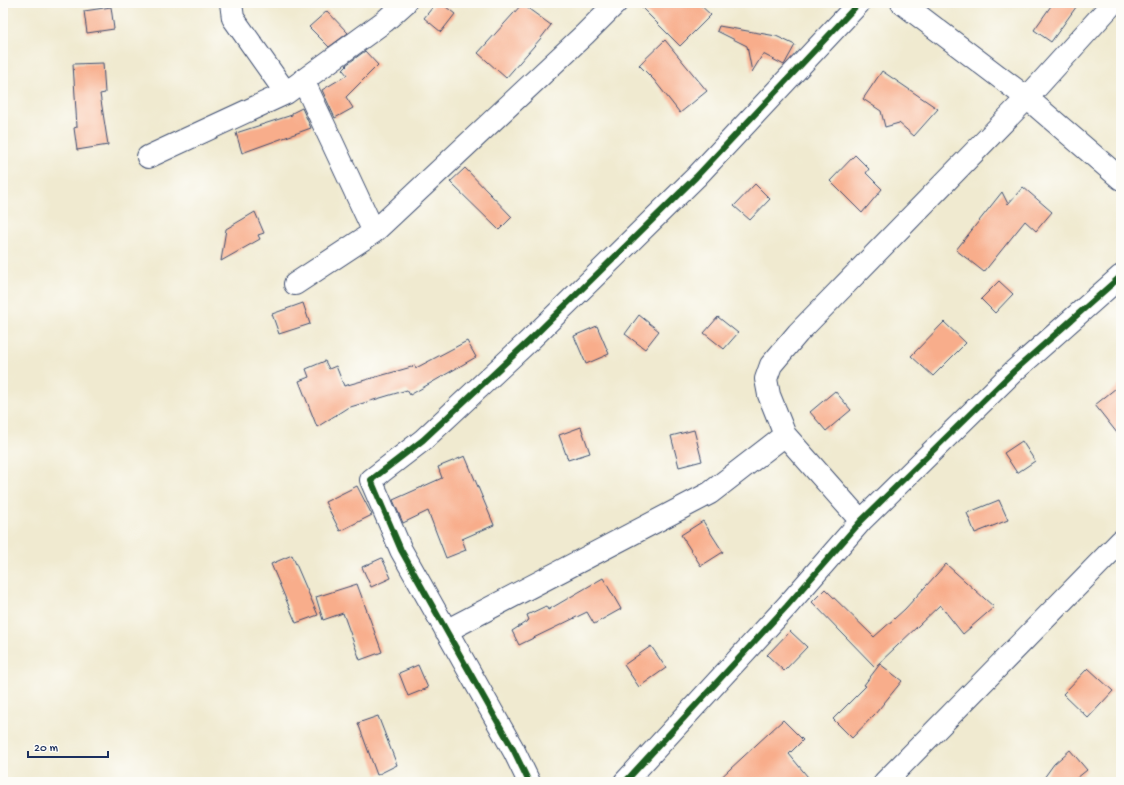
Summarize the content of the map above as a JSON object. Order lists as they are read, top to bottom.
{
  "scale_bar": "20 m"
}
